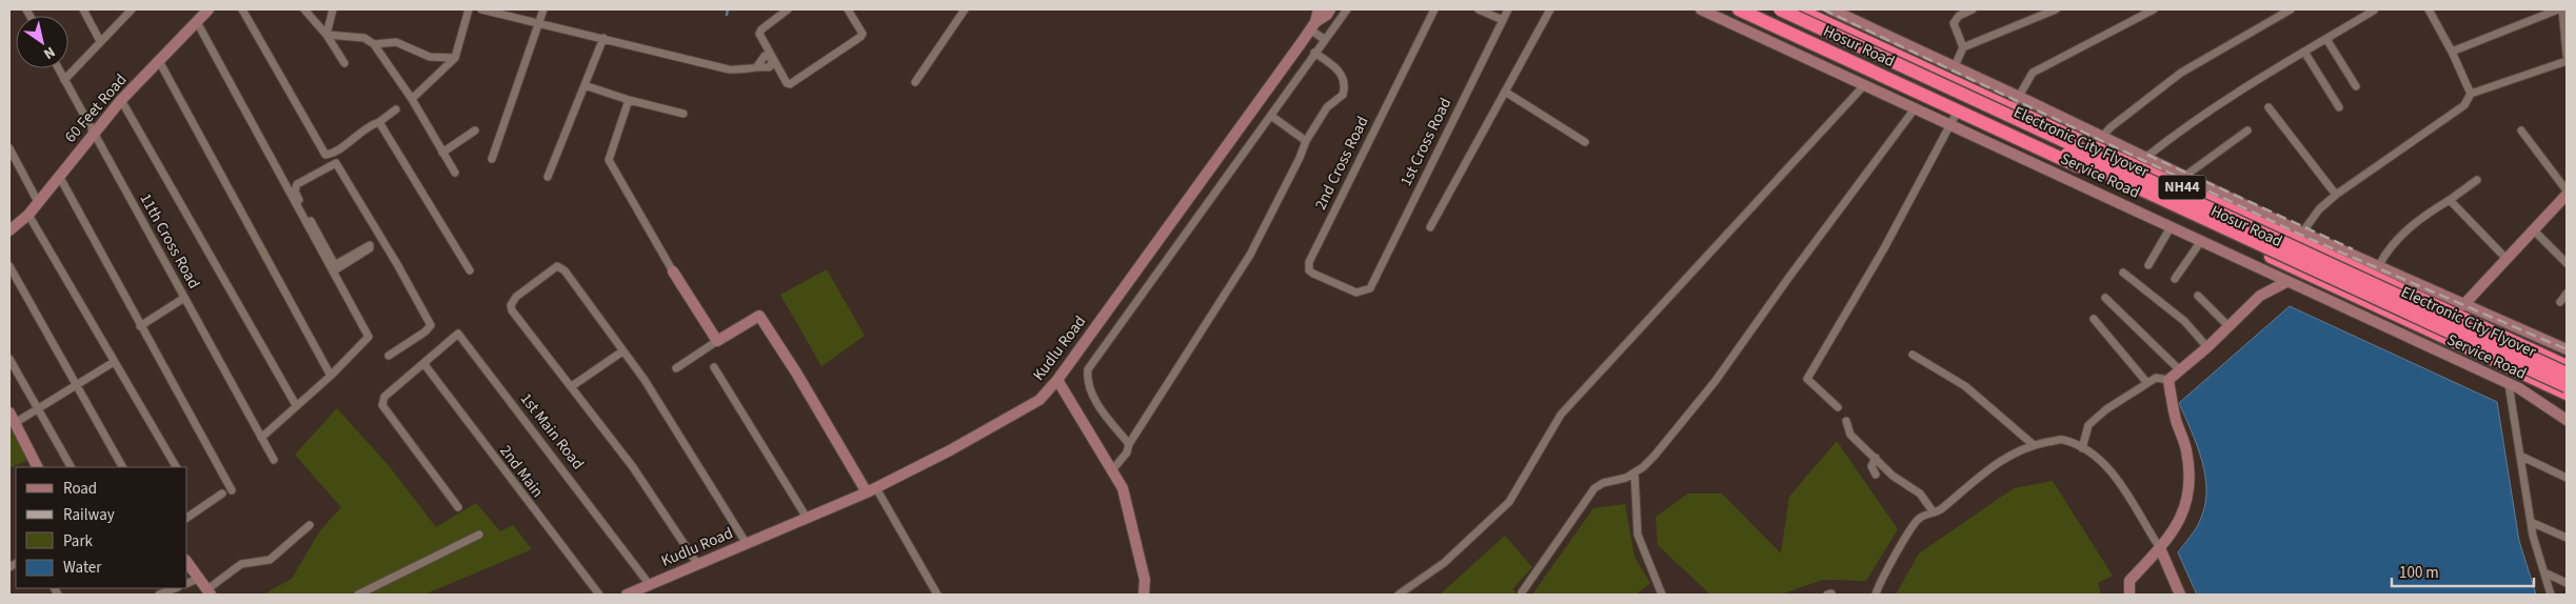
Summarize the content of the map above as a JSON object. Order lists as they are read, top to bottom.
{
  "streets": {
    "highway": ["Hosur Road", "Electronic City Flyover", "NH44"],
    "street": [
      "60 Feet Road",
      "1st Cross Road",
      "2nd Cross Road",
      "Service Road",
      "11th Cross Road",
      "Kudlu Road",
      "1st Main Road",
      "2nd Main"
    ]
  },
  "crossings": [
    ["60 Feet Road", "11th Cross Road"],
    ["1st Cross Road", "2nd Cross Road"],
    ["Kudlu Road", "1st Main Road"],
    ["1st Main Road", "2nd Main"]
  ],
  "legend": [
    "Road",
    "Railway",
    "Park",
    "Water"
  ],
  "scale_bar": "100 m",
  "north": "bottom right"
}
